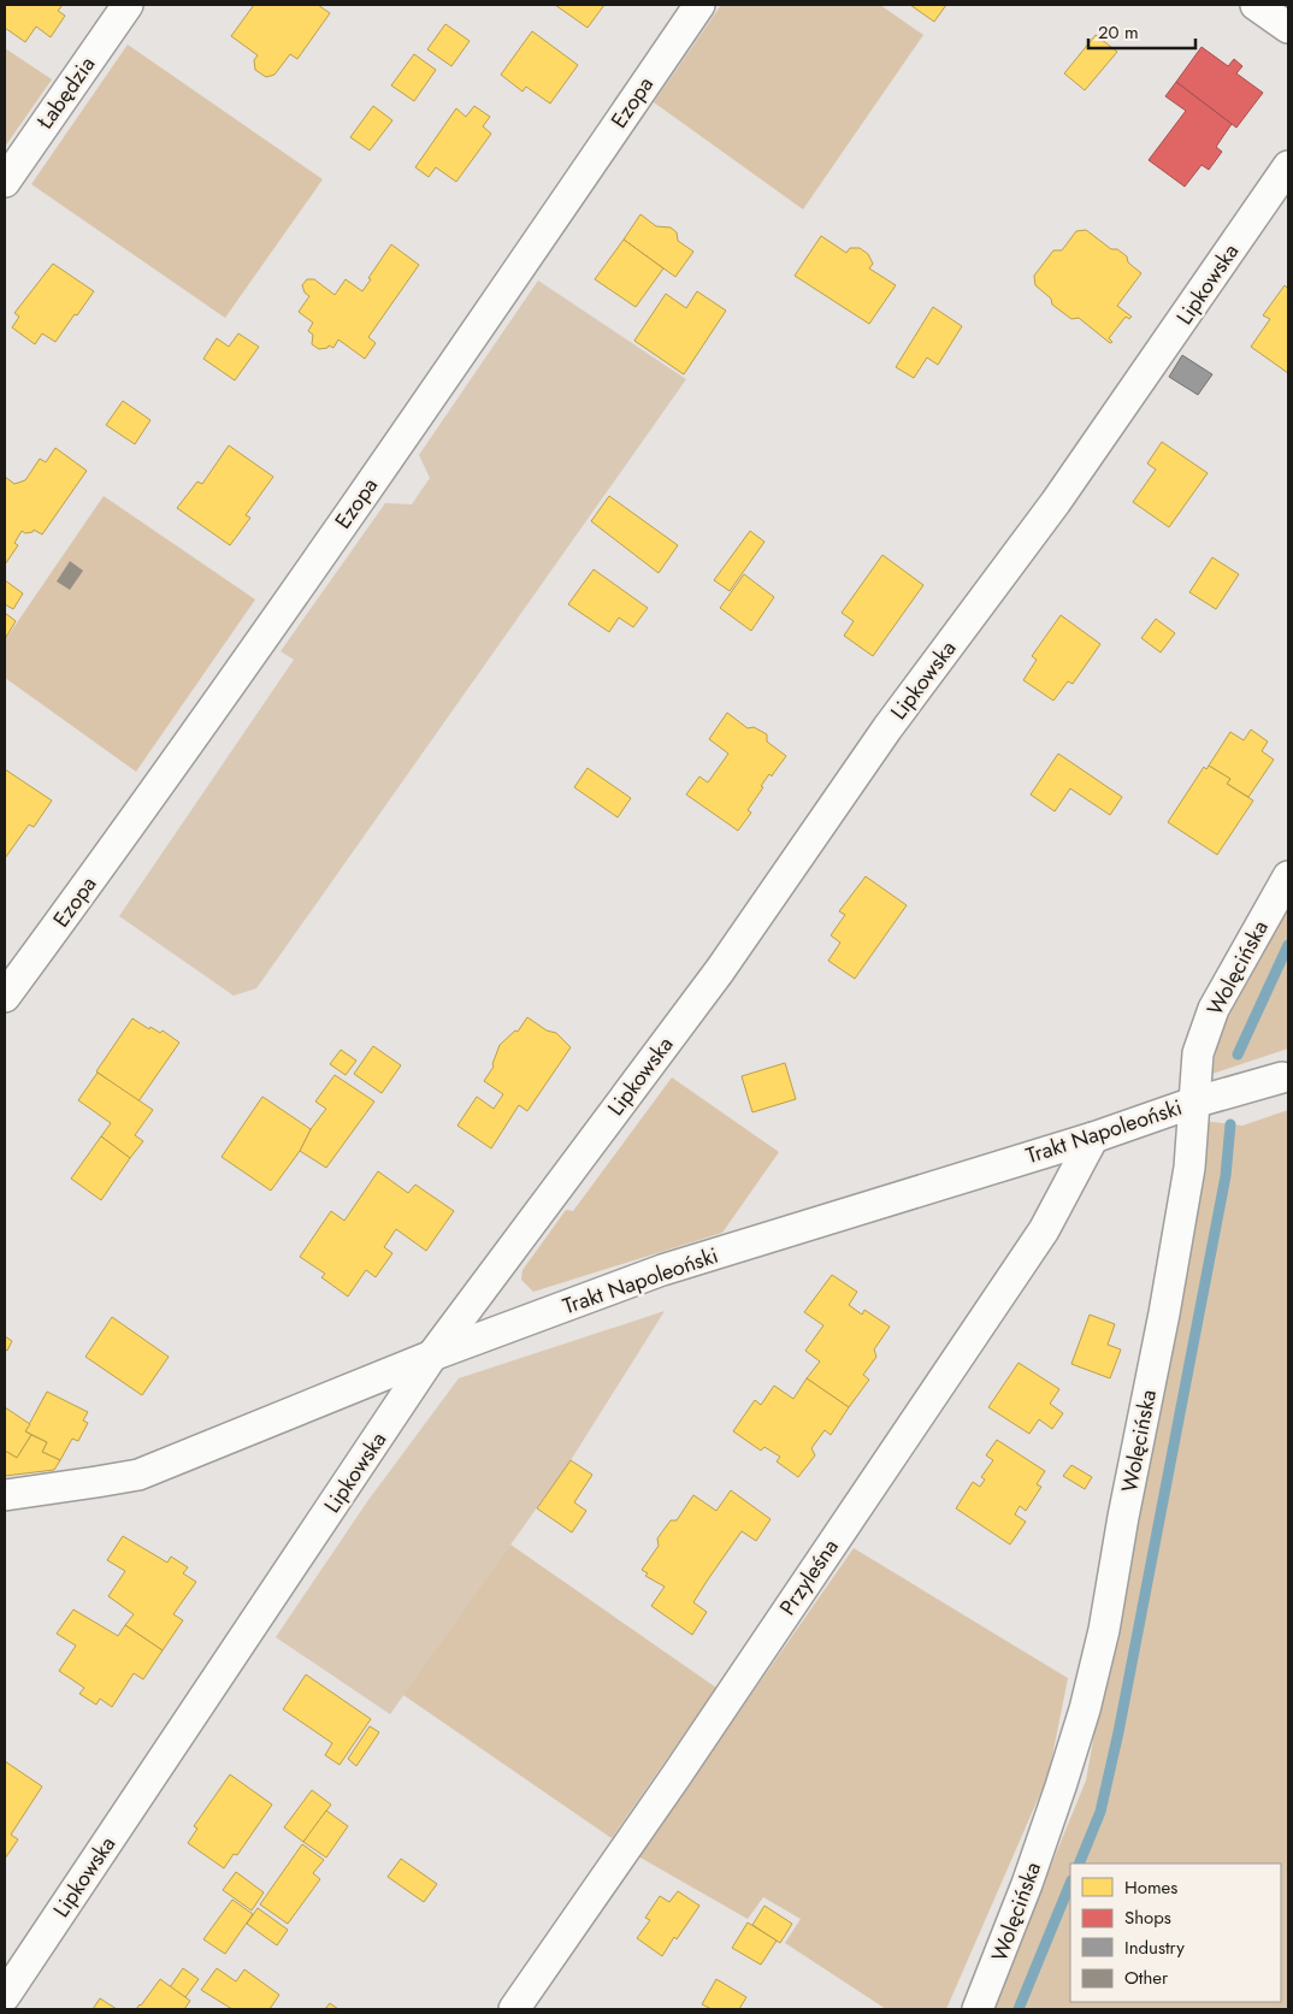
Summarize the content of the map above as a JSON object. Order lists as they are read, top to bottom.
{
  "streets": {
    "street": [
      "Łabędzia",
      "Ezopa",
      "Lipkowska",
      "Wolęcińska",
      "Trakt Napoleoński",
      "Przyleśna"
    ]
  },
  "crossings": [
    ["Lipkowska", "Trakt Napoleoński"],
    ["Wolęcińska", "Trakt Napoleoński"],
    ["Trakt Napoleoński", "Przyleśna"]
  ],
  "legend": [
    "Homes",
    "Shops",
    "Industry",
    "Other"
  ],
  "scale_bar": "20 m"
}
